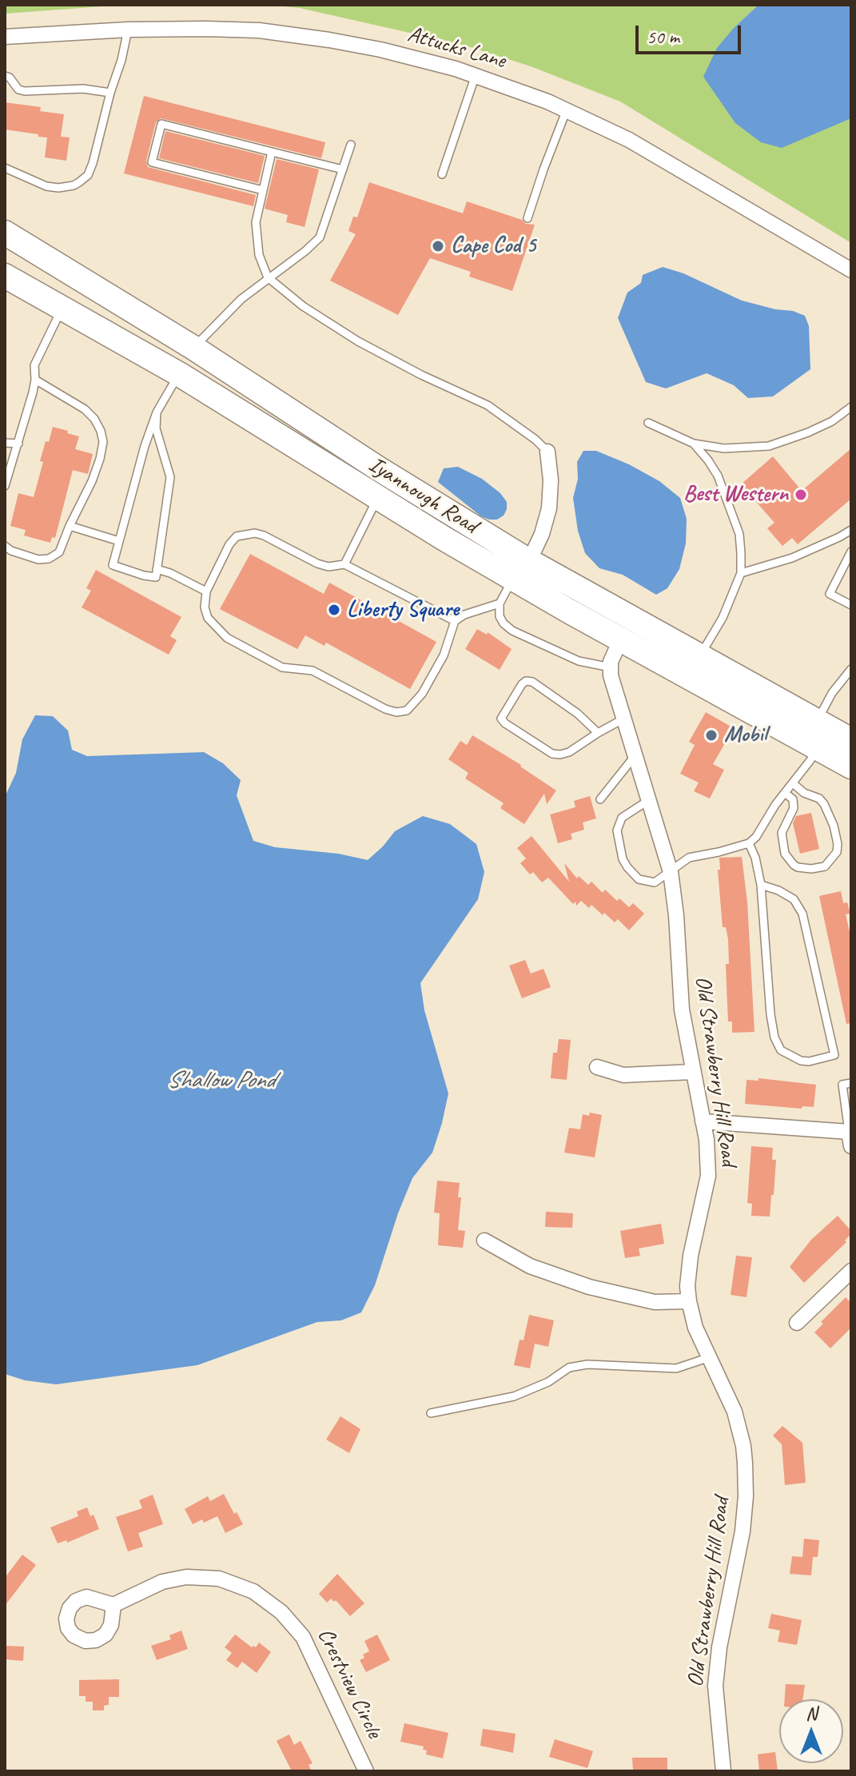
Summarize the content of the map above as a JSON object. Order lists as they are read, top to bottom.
{
  "streets": {
    "main road": ["Iyannough Road"],
    "street": ["Attucks Lane", "Old Strawberry Hill Road", "Crestview Circle"]
  },
  "water": ["Shallow Pond"],
  "places": [
    "Cape Cod 5",
    "Best Western",
    "Liberty Square",
    "Mobil"
  ],
  "scale_bar": "50 m",
  "north": "top"
}
